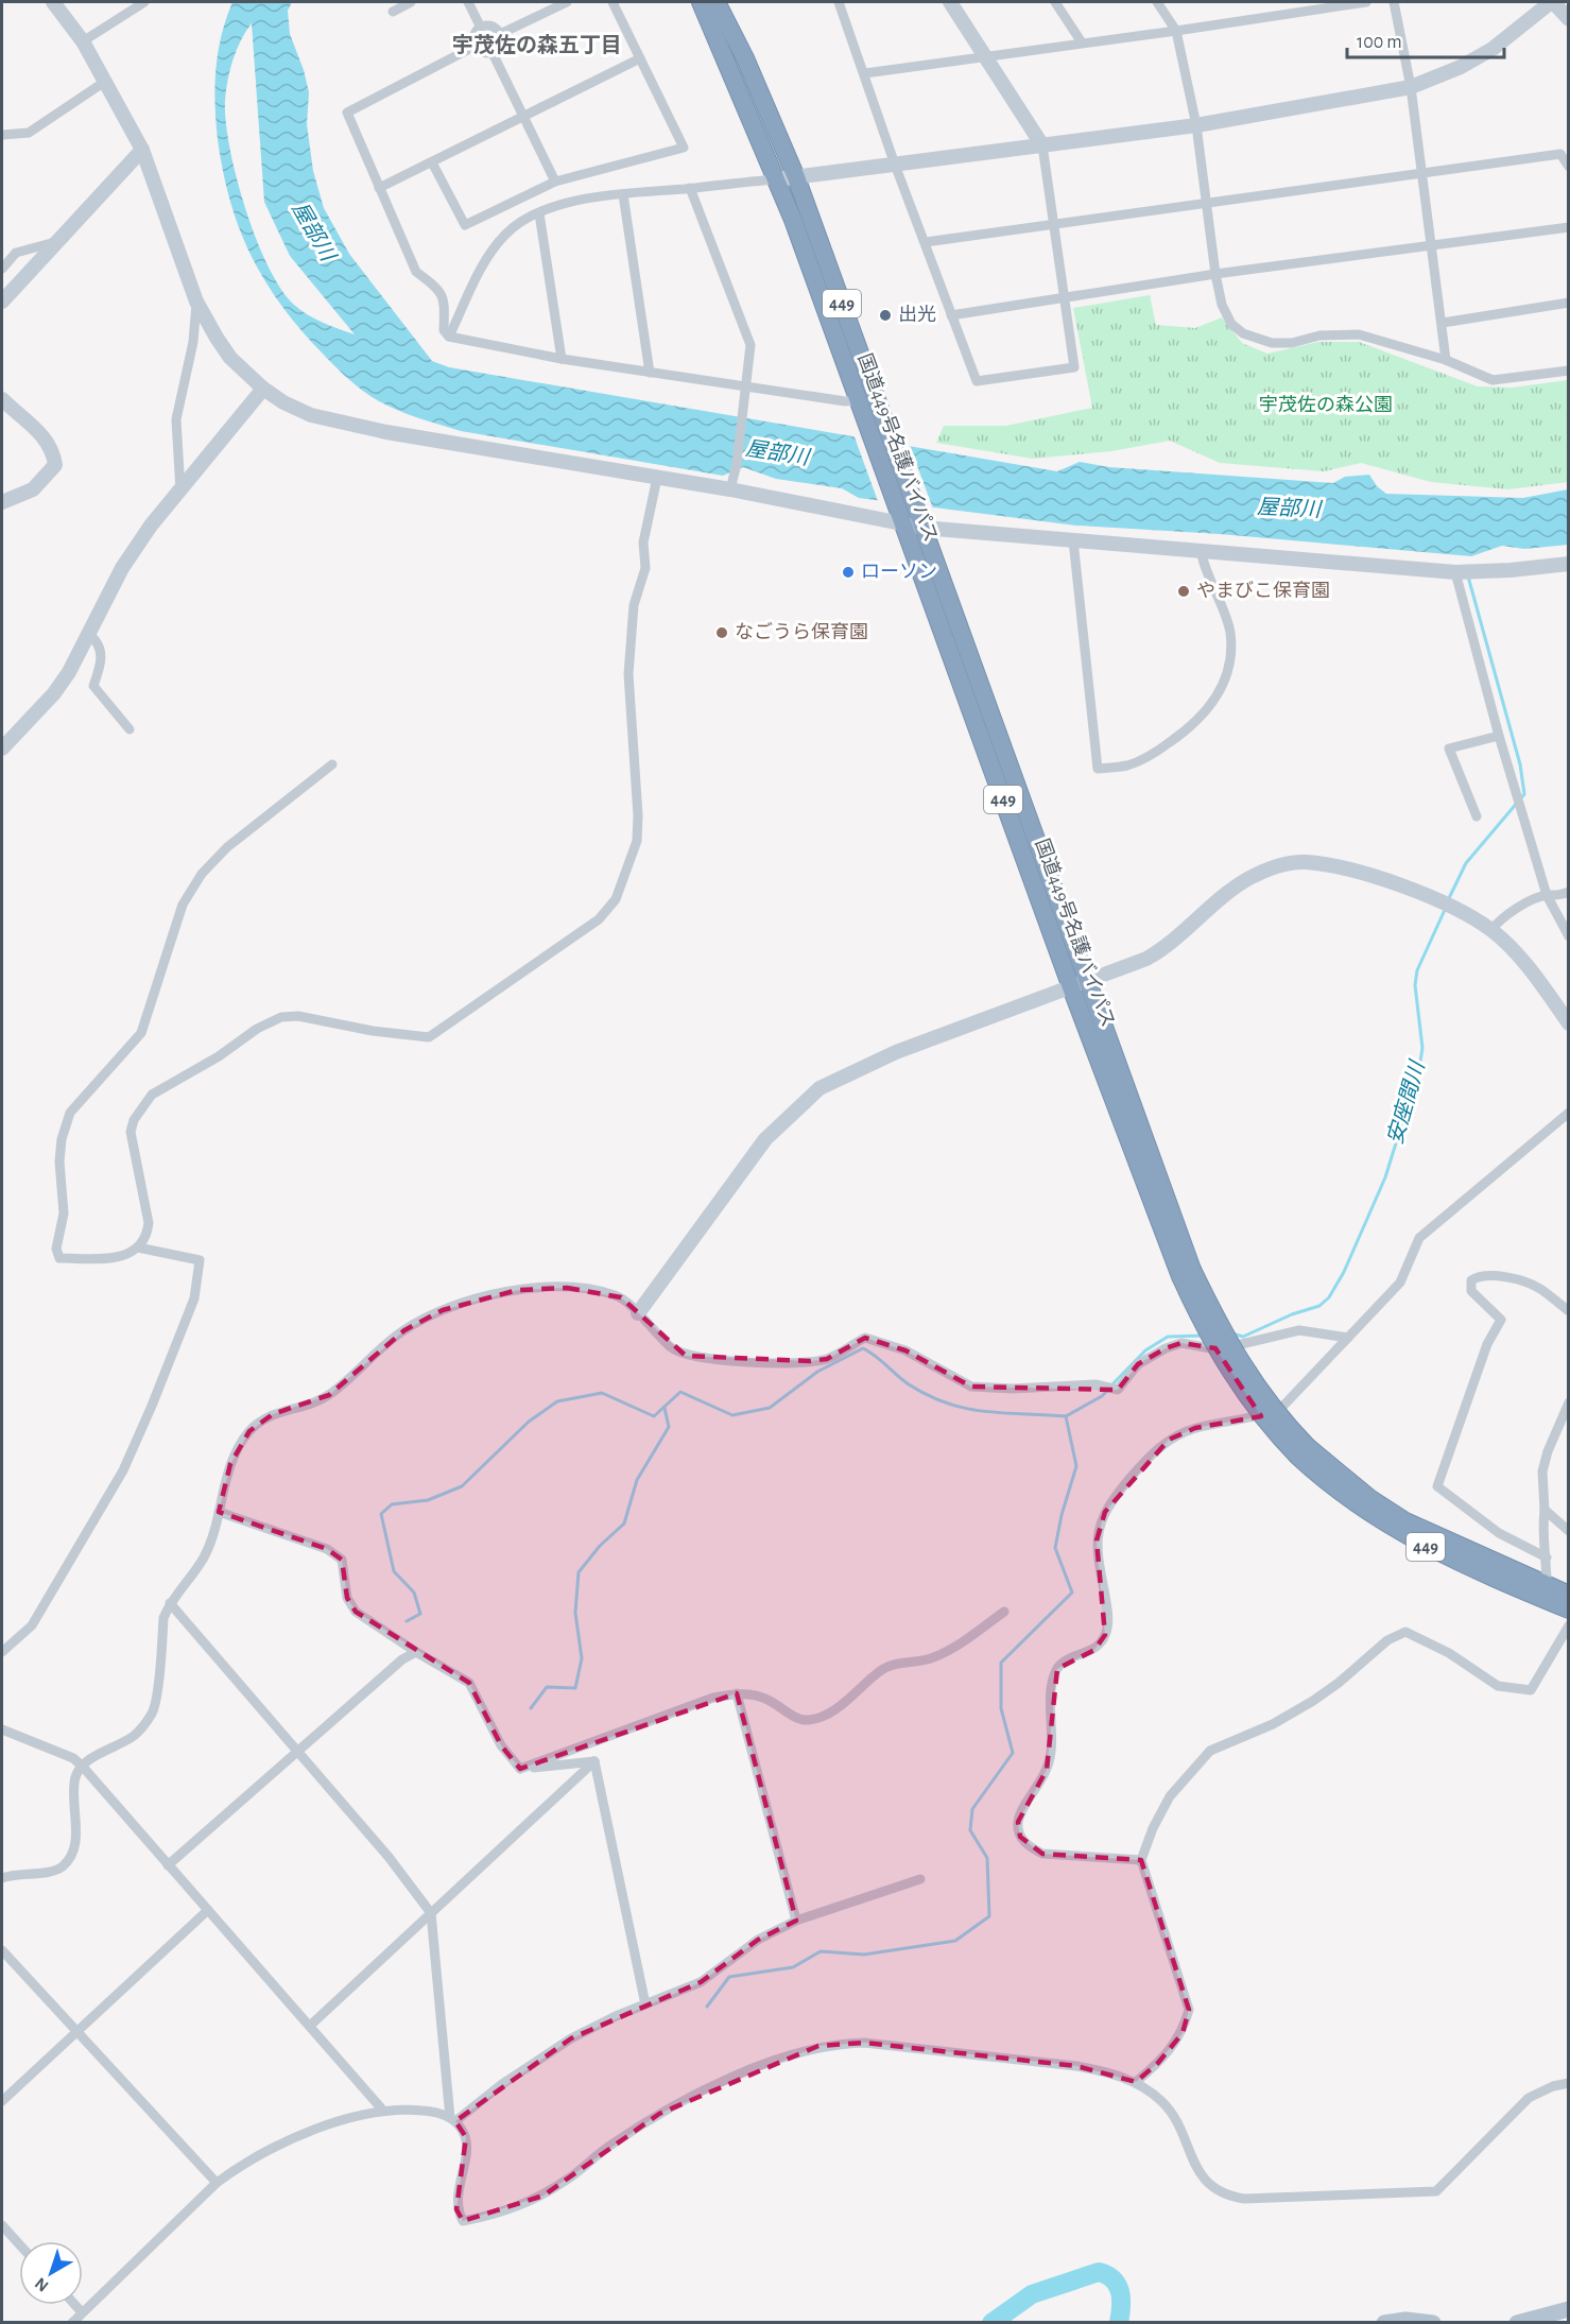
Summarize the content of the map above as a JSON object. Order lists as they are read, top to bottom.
{
  "streets": {
    "highway": ["449", "国道449号名護バイパス"]
  },
  "districts": ["宇茂佐の森五丁目"],
  "water": ["屋部川", "安座間川"],
  "parks": ["宇茂佐の森公園"],
  "places": [
    "出光",
    "ローソン",
    "やまびこ保育園",
    "なごうら保育園"
  ],
  "scale_bar": "100 m",
  "north": "bottom left"
}
